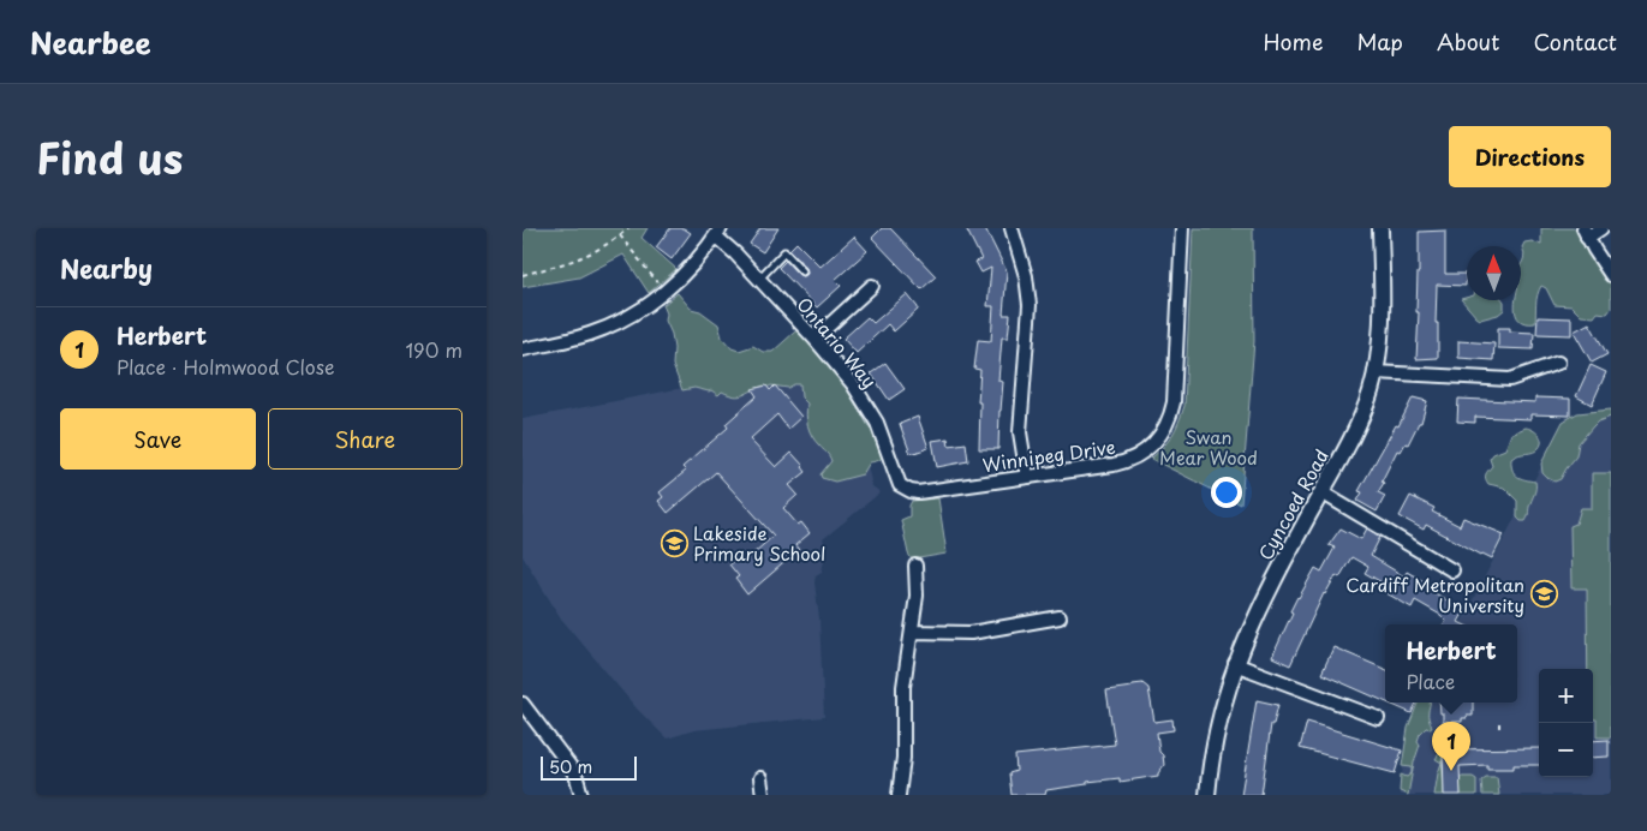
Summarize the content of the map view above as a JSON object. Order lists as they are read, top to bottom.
{
  "streets": {
    "street": ["Ontario Way", "Winnipeg Drive", "Cyncoed Road"]
  },
  "crossings": [
    ["Ontario Way", "Winnipeg Drive"]
  ],
  "parks": ["Swan Mear Wood"],
  "places": {
    "school or university": ["Lakeside Primary School", "Cardiff Metropolitan University"]
  },
  "scale_bar": "50 m",
  "north": "top",
  "page": {
    "header": "Nearbee",
    "nav": [
      "Home",
      "Map",
      "About",
      "Contact"
    ],
    "title": "Find us",
    "buttons": [
      "Directions",
      ["Save", "Share"]
    ],
    "heading": "Nearby",
    "list": [
      {
        "mark": "1",
        "name": "Herbert",
        "note": "Place · Holmwood Close",
        "value": "190 m"
      }
    ],
    "popup": ["Herbert", "Place"],
    "map_buttons": ["+", "−"],
    "pins": "1",
    "scale": "50 m"
  }
}
